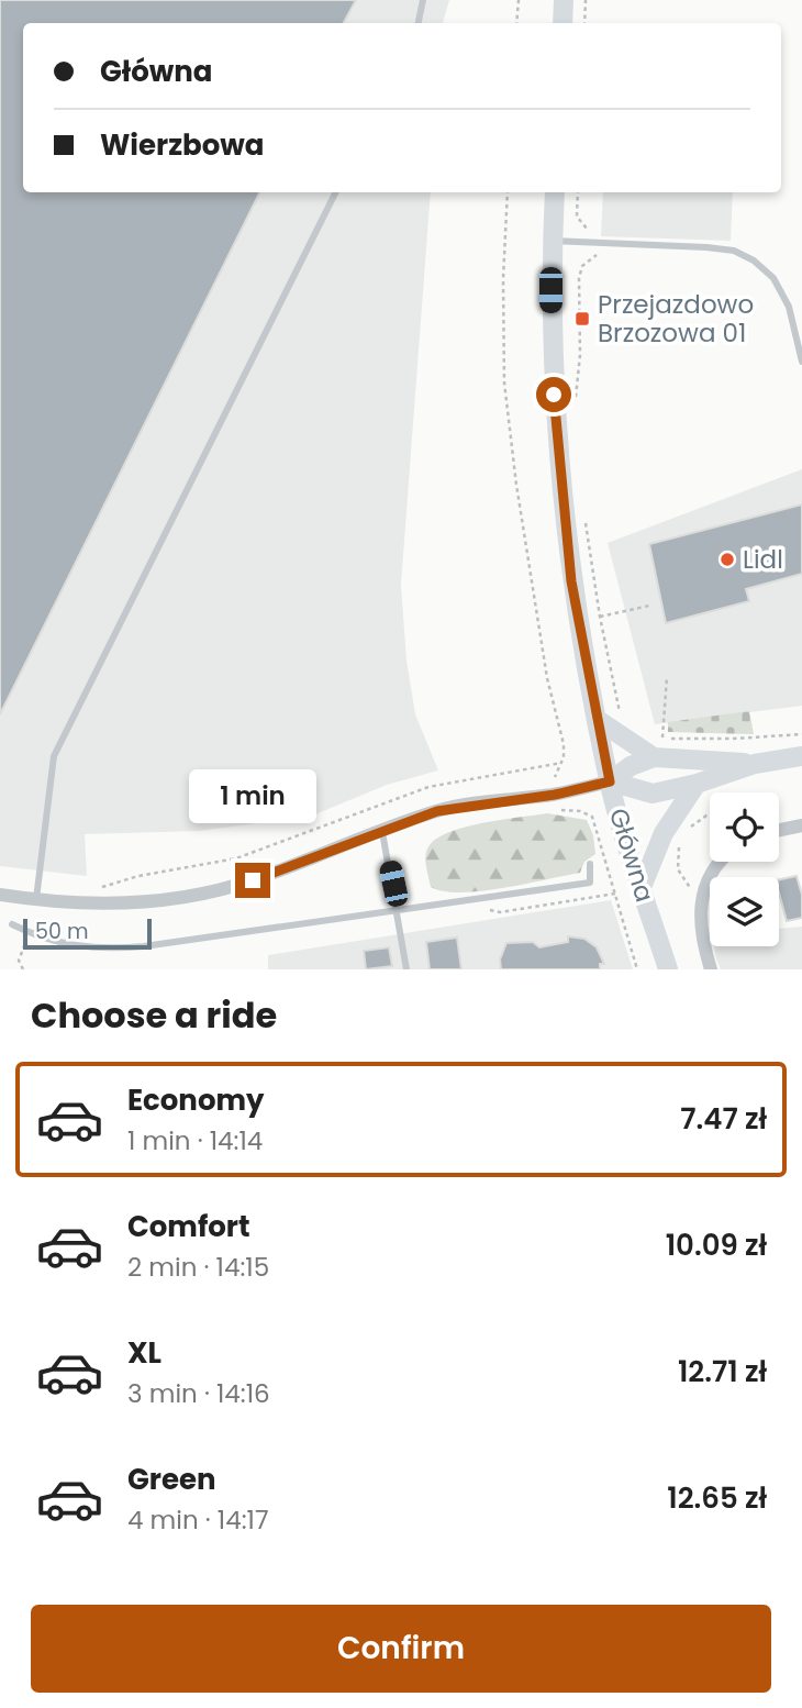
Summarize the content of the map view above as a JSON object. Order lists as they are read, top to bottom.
{
  "streets": {
    "main road": ["Główna"]
  },
  "places": {
    "transit": ["Przejazdowo Brzozowa 01"],
    "other": ["Lidl"]
  },
  "scale_bar": "50 m",
  "page": {
    "banner": ["Główna", "Wierzbowa"],
    "bubble": "1 min",
    "scale": "50 m",
    "heading": "Choose a ride",
    "list": [
      {
        "name": "Economy",
        "note": "1 min · 14:14",
        "value": "7.47 zł"
      },
      {
        "name": "Comfort",
        "note": "2 min · 14:15",
        "value": "10.09 zł"
      },
      {
        "name": "XL",
        "note": "3 min · 14:16",
        "value": "12.71 zł"
      },
      {
        "name": "Green",
        "note": "4 min · 14:17",
        "value": "12.65 zł"
      }
    ],
    "buttons": "Confirm"
  }
}
